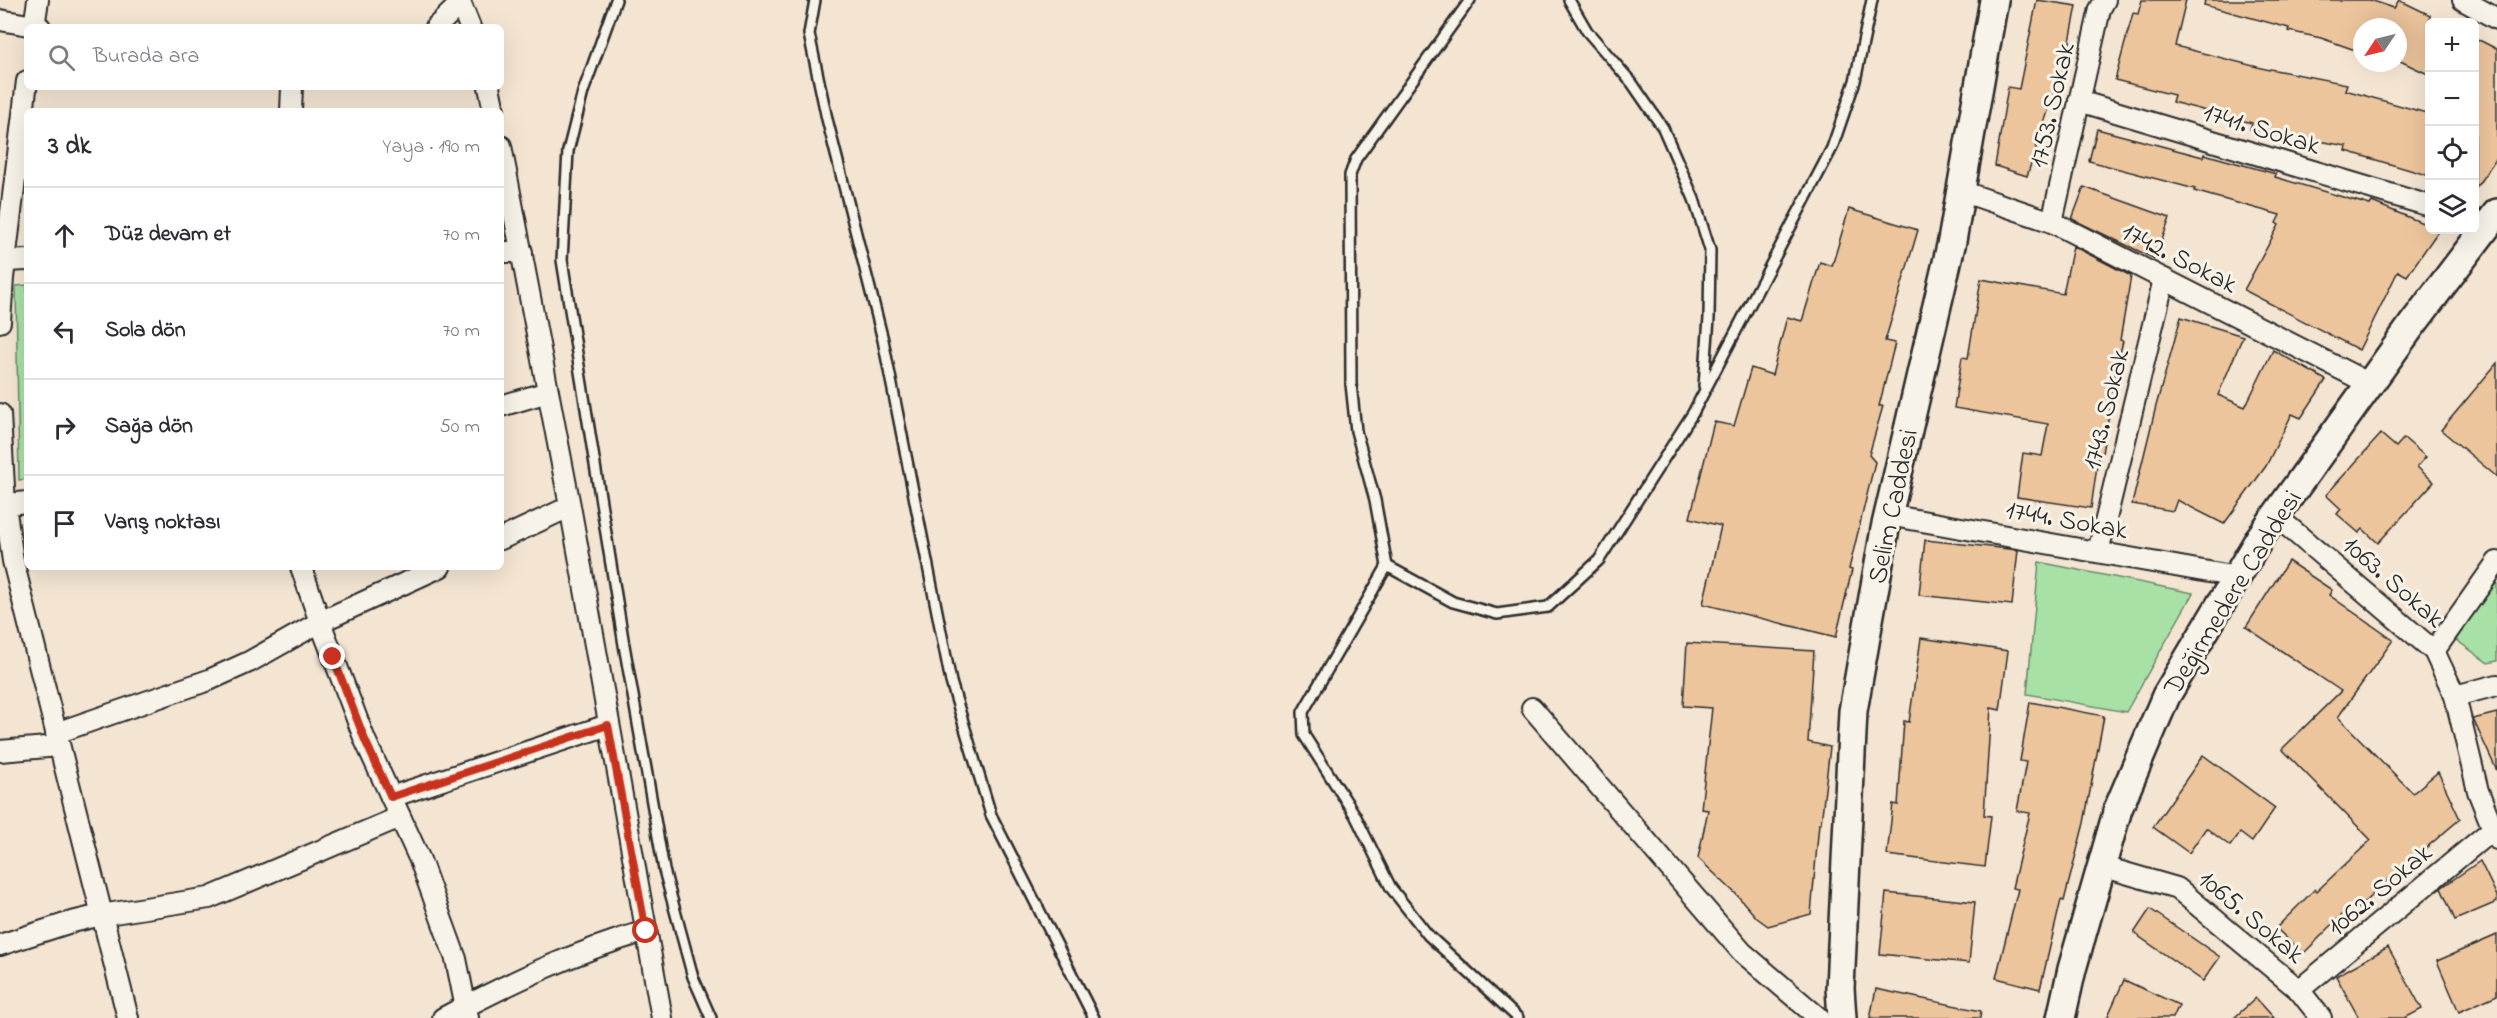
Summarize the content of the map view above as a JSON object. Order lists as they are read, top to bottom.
{
  "streets": {
    "main road": ["Selim Caddesi", "Değirmedere Caddesi"],
    "street": [
      "1753. Sokak",
      "1741. Sokak",
      "1742. Sokak",
      "1743. Sokak",
      "1744. Sokak",
      "1063. Sokak",
      "1062. Sokak",
      "1065. Sokak"
    ]
  },
  "crossings": [
    ["1753. Sokak", "1741. Sokak"],
    ["1753. Sokak", "1742. Sokak"],
    ["1742. Sokak", "1743. Sokak"],
    ["1742. Sokak", "Selim Caddesi"],
    ["1742. Sokak", "Değirmedere Caddesi"],
    ["1743. Sokak", "1744. Sokak"],
    ["Selim Caddesi", "1744. Sokak"],
    ["1744. Sokak", "Değirmedere Caddesi"],
    ["1063. Sokak", "Değirmedere Caddesi"],
    ["1063. Sokak", "1062. Sokak"],
    ["Değirmedere Caddesi", "1065. Sokak"],
    ["1062. Sokak", "1065. Sokak"]
  ],
  "north": "bottom left",
  "page": {
    "map_buttons": ["+", "−"],
    "search": "Burada ara",
    "heading": ["3 dk", "Yaya · 190 m"],
    "list": [
      ["Düz devam et", "70 m"],
      ["Sola dön", "70 m"],
      ["Sağa dön", "50 m"],
      "Varış noktası"
    ]
  }
}
